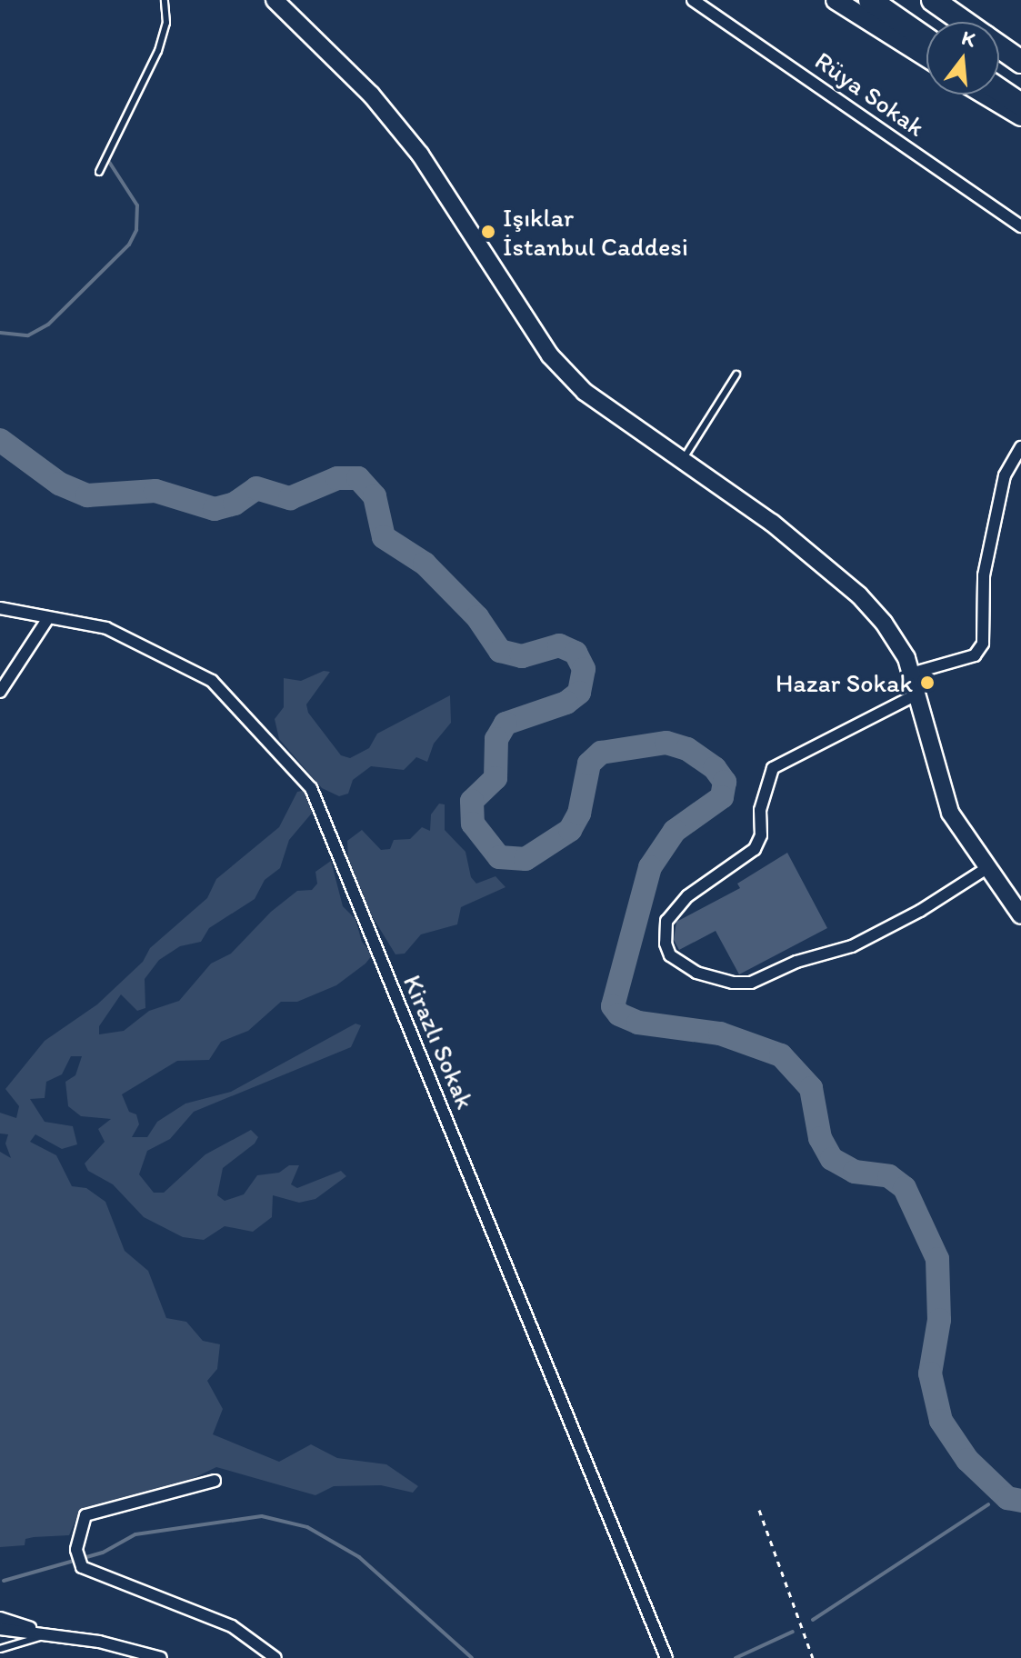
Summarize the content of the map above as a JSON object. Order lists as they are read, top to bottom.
{
  "streets": {
    "street": ["Rüya Sokak", "Kirazlı Sokak"]
  },
  "places": ["Işıklar İstanbul Caddesi", "Hazar Sokak"],
  "north": "top"
}
